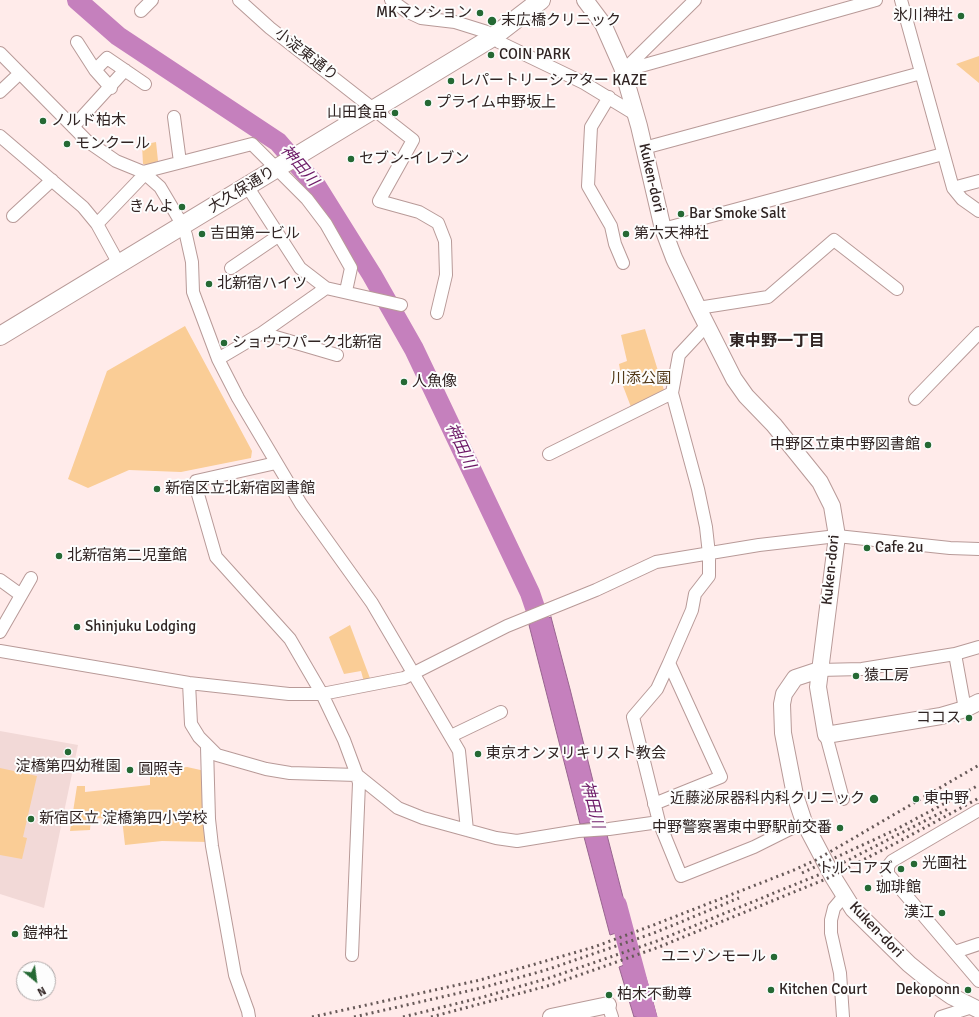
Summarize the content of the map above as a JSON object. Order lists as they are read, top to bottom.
{
  "streets": {
    "main road": ["大久保通り"],
    "street": ["小淀東通り", "Kuken-dori"]
  },
  "crossings": [
    ["小淀東通り", "大久保通り"]
  ],
  "districts": ["東中野一丁目"],
  "water": ["神田川"],
  "parks": ["川添公園"],
  "places": [
    "MKマンション",
    "氷川神社",
    "末広橋クリニック",
    "COIN PARK",
    "レパートリーシアター KAZE",
    "プライム中野坂上",
    "山田食品",
    "ノルド柏木",
    "モンクール",
    "セブン-イレブン",
    "きんよ",
    "Bar Smoke Salt",
    "吉田第一ビル",
    "第六天神社",
    "北新宿ハイツ",
    "ショウワパーク北新宿",
    "人魚像",
    "中野区立東中野図書館",
    "新宿区立北新宿図書館",
    "Cafe 2u",
    "北新宿第二児童館",
    "Shinjuku Lodging",
    "猿工房",
    "ココス",
    "淀橋第四幼稚園",
    "東京オンヌリキリスト教会",
    "圓照寺",
    "近藤泌尿器科内科クリニック",
    "東中野",
    "新宿区立 淀橋第四小学校",
    "中野警察署東中野駅前交番",
    "光画社",
    "トルコアズ",
    "珈琲館",
    "漢江",
    "鎧神社",
    "ユニゾンモール",
    "Kitchen Court",
    "Dekoponn",
    "柏木不動尊"
  ],
  "north": "bottom right"
}
